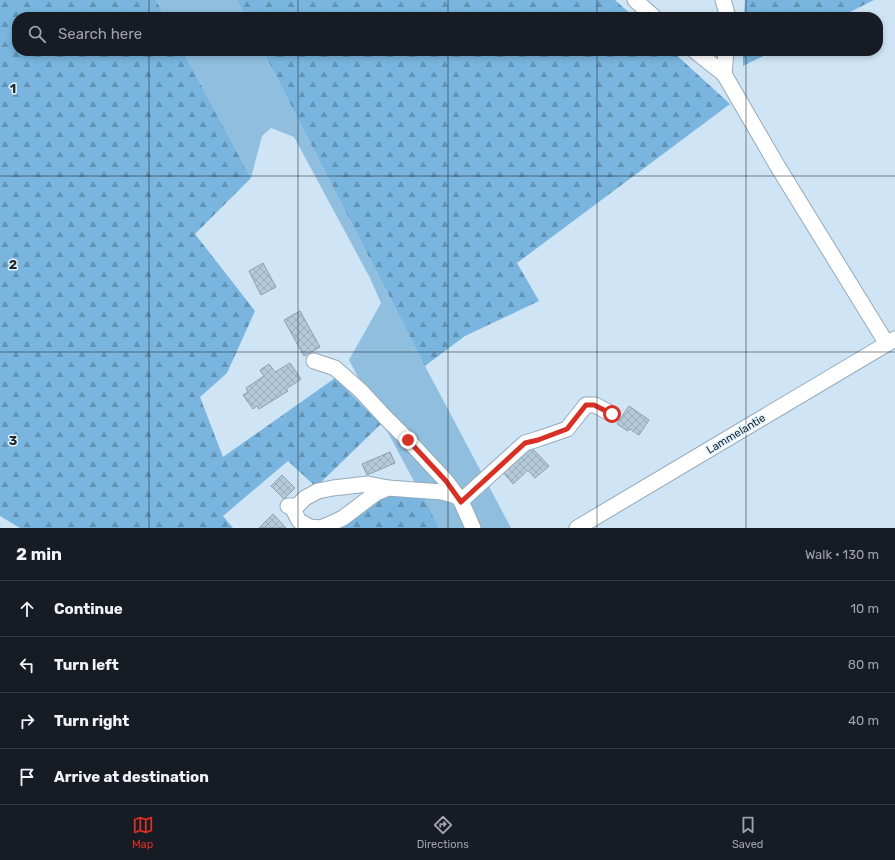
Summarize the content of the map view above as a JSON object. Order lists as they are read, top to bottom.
{
  "streets": {
    "street": ["Lammelantie"]
  },
  "page": {
    "search": "Search here",
    "heading": ["2 min", "Walk · 130 m"],
    "list": [
      ["Continue", "10 m"],
      ["Turn left", "80 m"],
      ["Turn right", "40 m"],
      "Arrive at destination"
    ],
    "nav": ["Map", "Directions", "Saved"]
  },
  "grid": {
    "rows": ["1", "2", "3"]
  }
}
